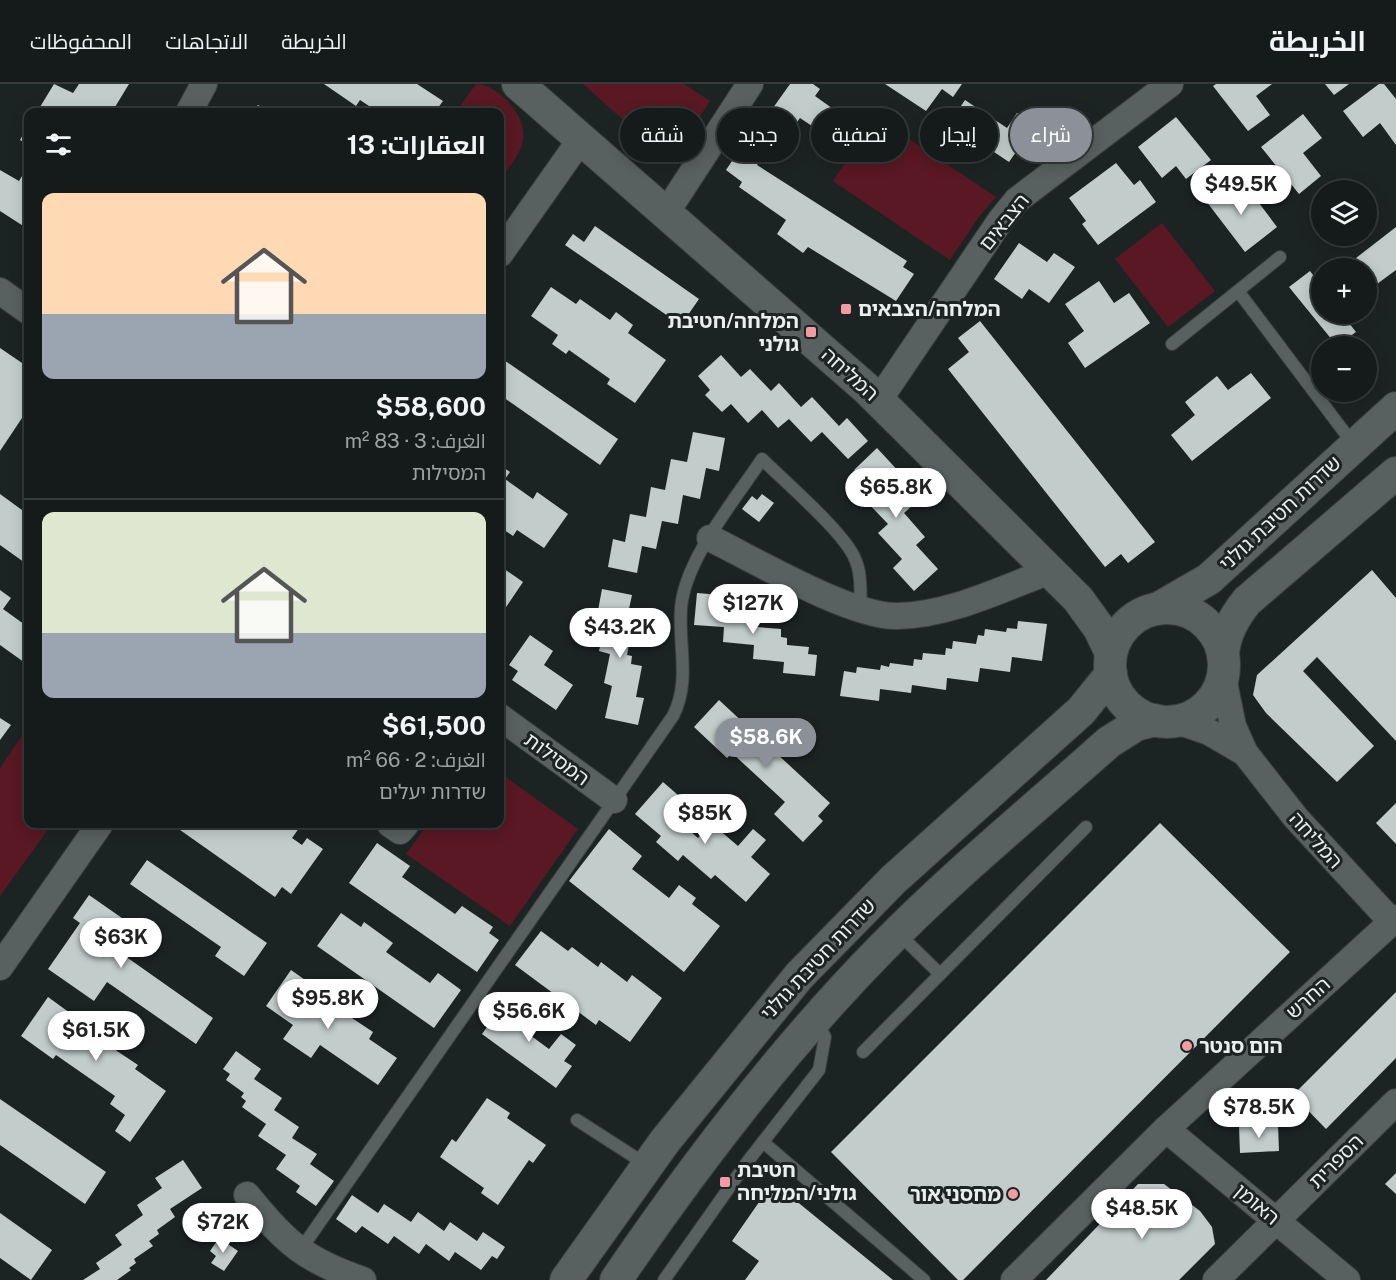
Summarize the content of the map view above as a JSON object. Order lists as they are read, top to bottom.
{
  "streets": {
    "street": [
      "הצבאים",
      "המליחה",
      "שדרות חטיבת גולני",
      "המסילות",
      "החרש",
      "הספרית",
      "האומן"
    ]
  },
  "crossings": [
    ["הצבאים", "המליחה"],
    ["המליחה", "שדרות חטיבת גולני"],
    ["המליחה", "החרש"],
    ["החרש", "האומן"],
    ["הספרית", "האומן"]
  ],
  "places": {
    "transit": ["המלחה/הצבאים", "המלחה/חטיבת גולני", "חטיבת גולני/המליחה"],
    "other": ["הום סנטר", "מחסני אור"]
  },
  "page": {
    "header": "الخريطة",
    "nav": ["الخريطة", "الاتجاهات", "المحفوظات"],
    "chip": [
      "شراء",
      "إيجار",
      "تصفية",
      "جديد",
      "شقة"
    ],
    "heading": "العقارات: 13",
    "price": [
      "$49.5K",
      "$65.8K",
      "$127K",
      "$43.2K",
      "$58.6K",
      "$85K",
      "$63K",
      "$95.8K",
      "$56.6K",
      "$61.5K",
      "$78.5K",
      "$48.5K",
      "$72K"
    ],
    "map_buttons": ["+", "−"],
    "list": [
      {
        "name": "$58,600",
        "note": "الغرف: 3 · 83 m² · המסילות"
      },
      {
        "name": "$61,500",
        "note": "الغرف: 2 · 66 m² · שדרות יעלים"
      }
    ]
  }
}
